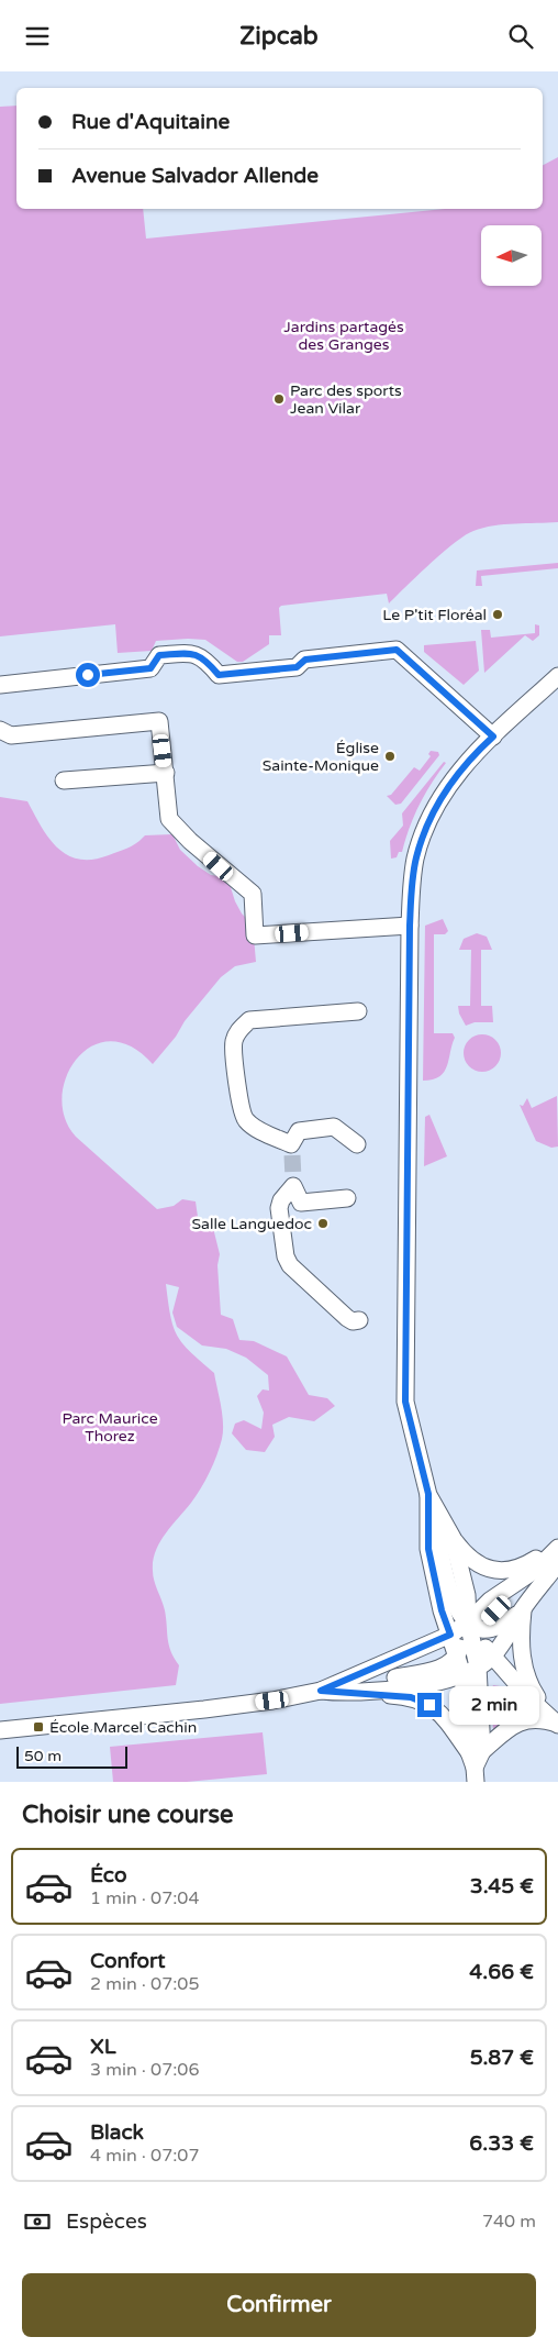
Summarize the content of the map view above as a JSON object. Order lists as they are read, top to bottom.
{
  "parks": ["Jardins partagés des Granges", "Parc Maurice Thorez"],
  "places": {
    "other": [
      "Parc des sports Jean Vilar",
      "Le P'tit Floréal",
      "Église Sainte-Monique",
      "Salle Languedoc"
    ],
    "transit": ["École Marcel Cachin"]
  },
  "scale_bar": "50 m",
  "north": "left",
  "page": {
    "header": "Zipcab",
    "banner": ["Rue d'Aquitaine", "Avenue Salvador Allende"],
    "bubble": "2 min",
    "scale": "50 m",
    "heading": "Choisir une course",
    "list": [
      {
        "name": "Éco",
        "note": "1 min · 07:04",
        "value": "3.45 €"
      },
      {
        "name": "Confort",
        "note": "2 min · 07:05",
        "value": "4.66 €"
      },
      {
        "name": "XL",
        "note": "3 min · 07:06",
        "value": "5.87 €"
      },
      {
        "name": "Black",
        "note": "4 min · 07:07",
        "value": "6.33 €"
      }
    ],
    "pay": ["Espèces", "740 m"],
    "buttons": "Confirmer"
  }
}
